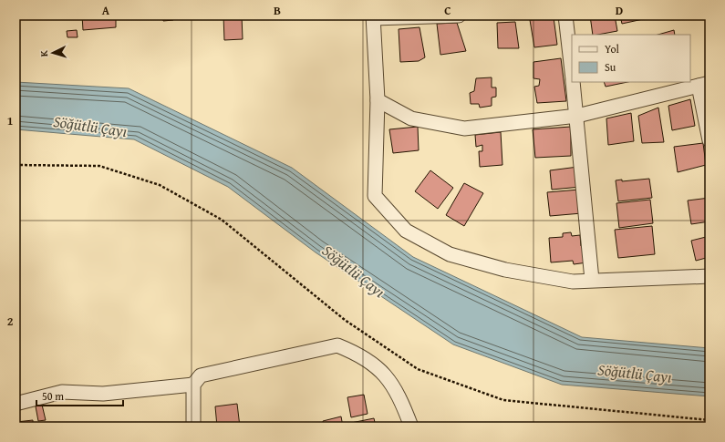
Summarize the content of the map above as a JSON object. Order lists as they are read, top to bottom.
{
  "water": ["Söğütlü Çayı"],
  "legend": ["Yol", "Su"],
  "scale_bar": "50 m",
  "north": "left",
  "grid": {
    "columns": [
      "A",
      "B",
      "C",
      "D"
    ],
    "rows": ["1", "2"]
  }
}
